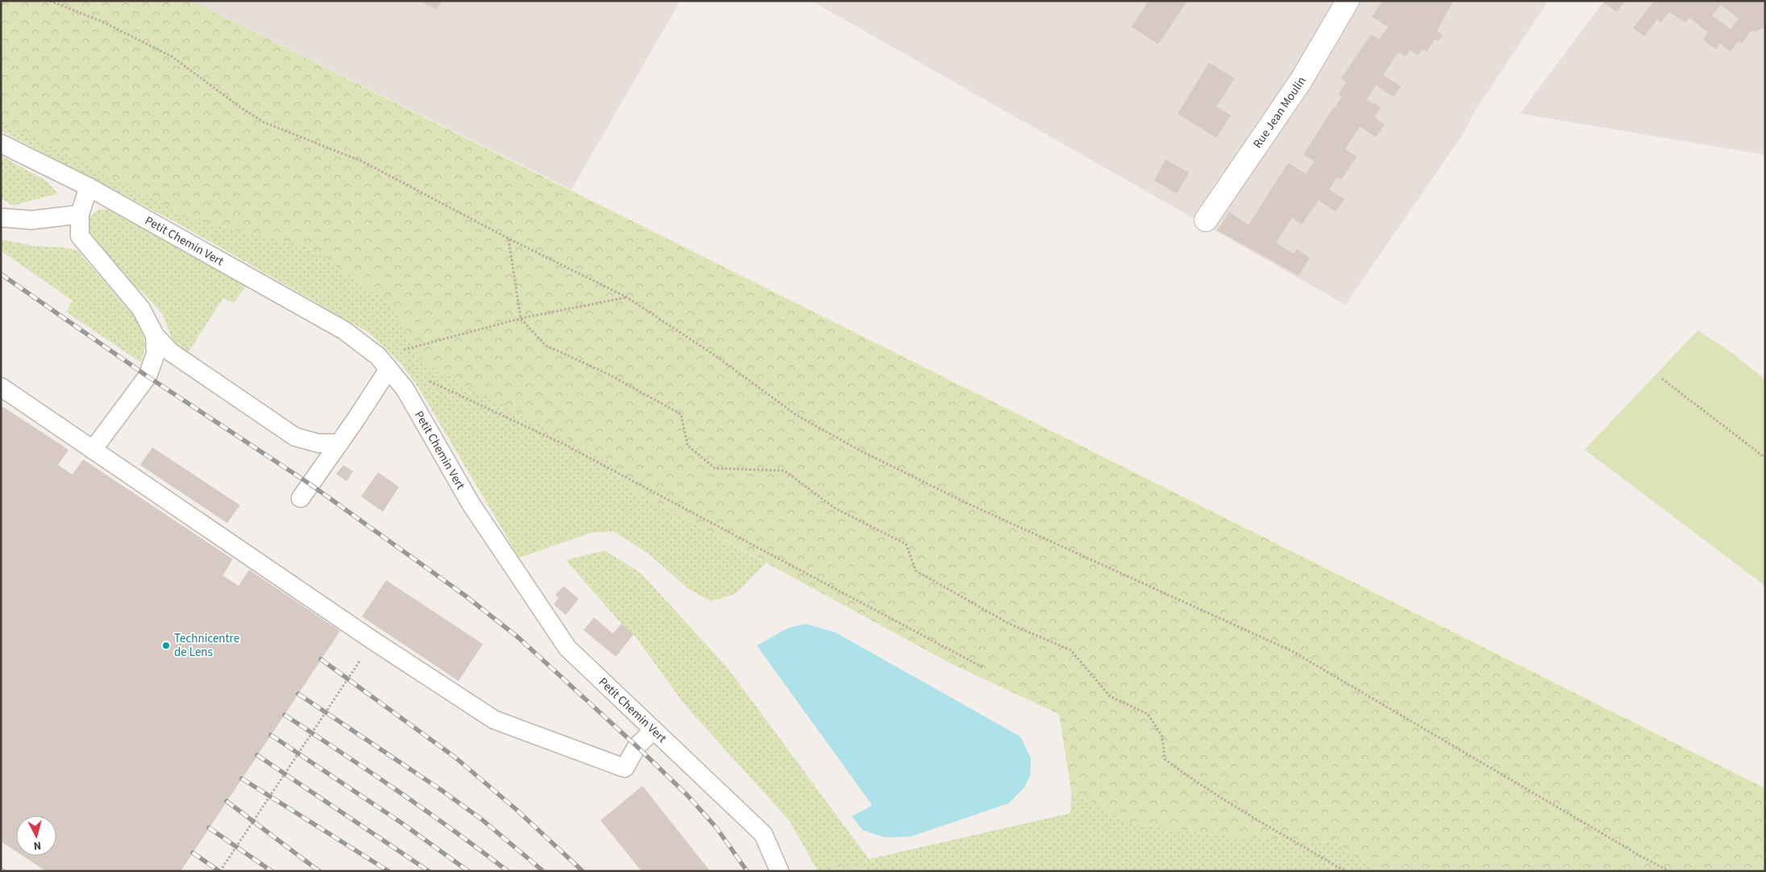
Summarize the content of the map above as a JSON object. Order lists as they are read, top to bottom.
{
  "streets": {
    "street": ["Rue Jean Moulin"],
    "lane": ["Petit Chemin Vert"]
  },
  "places": ["Technicentre de Lens"],
  "north": "bottom"
}
